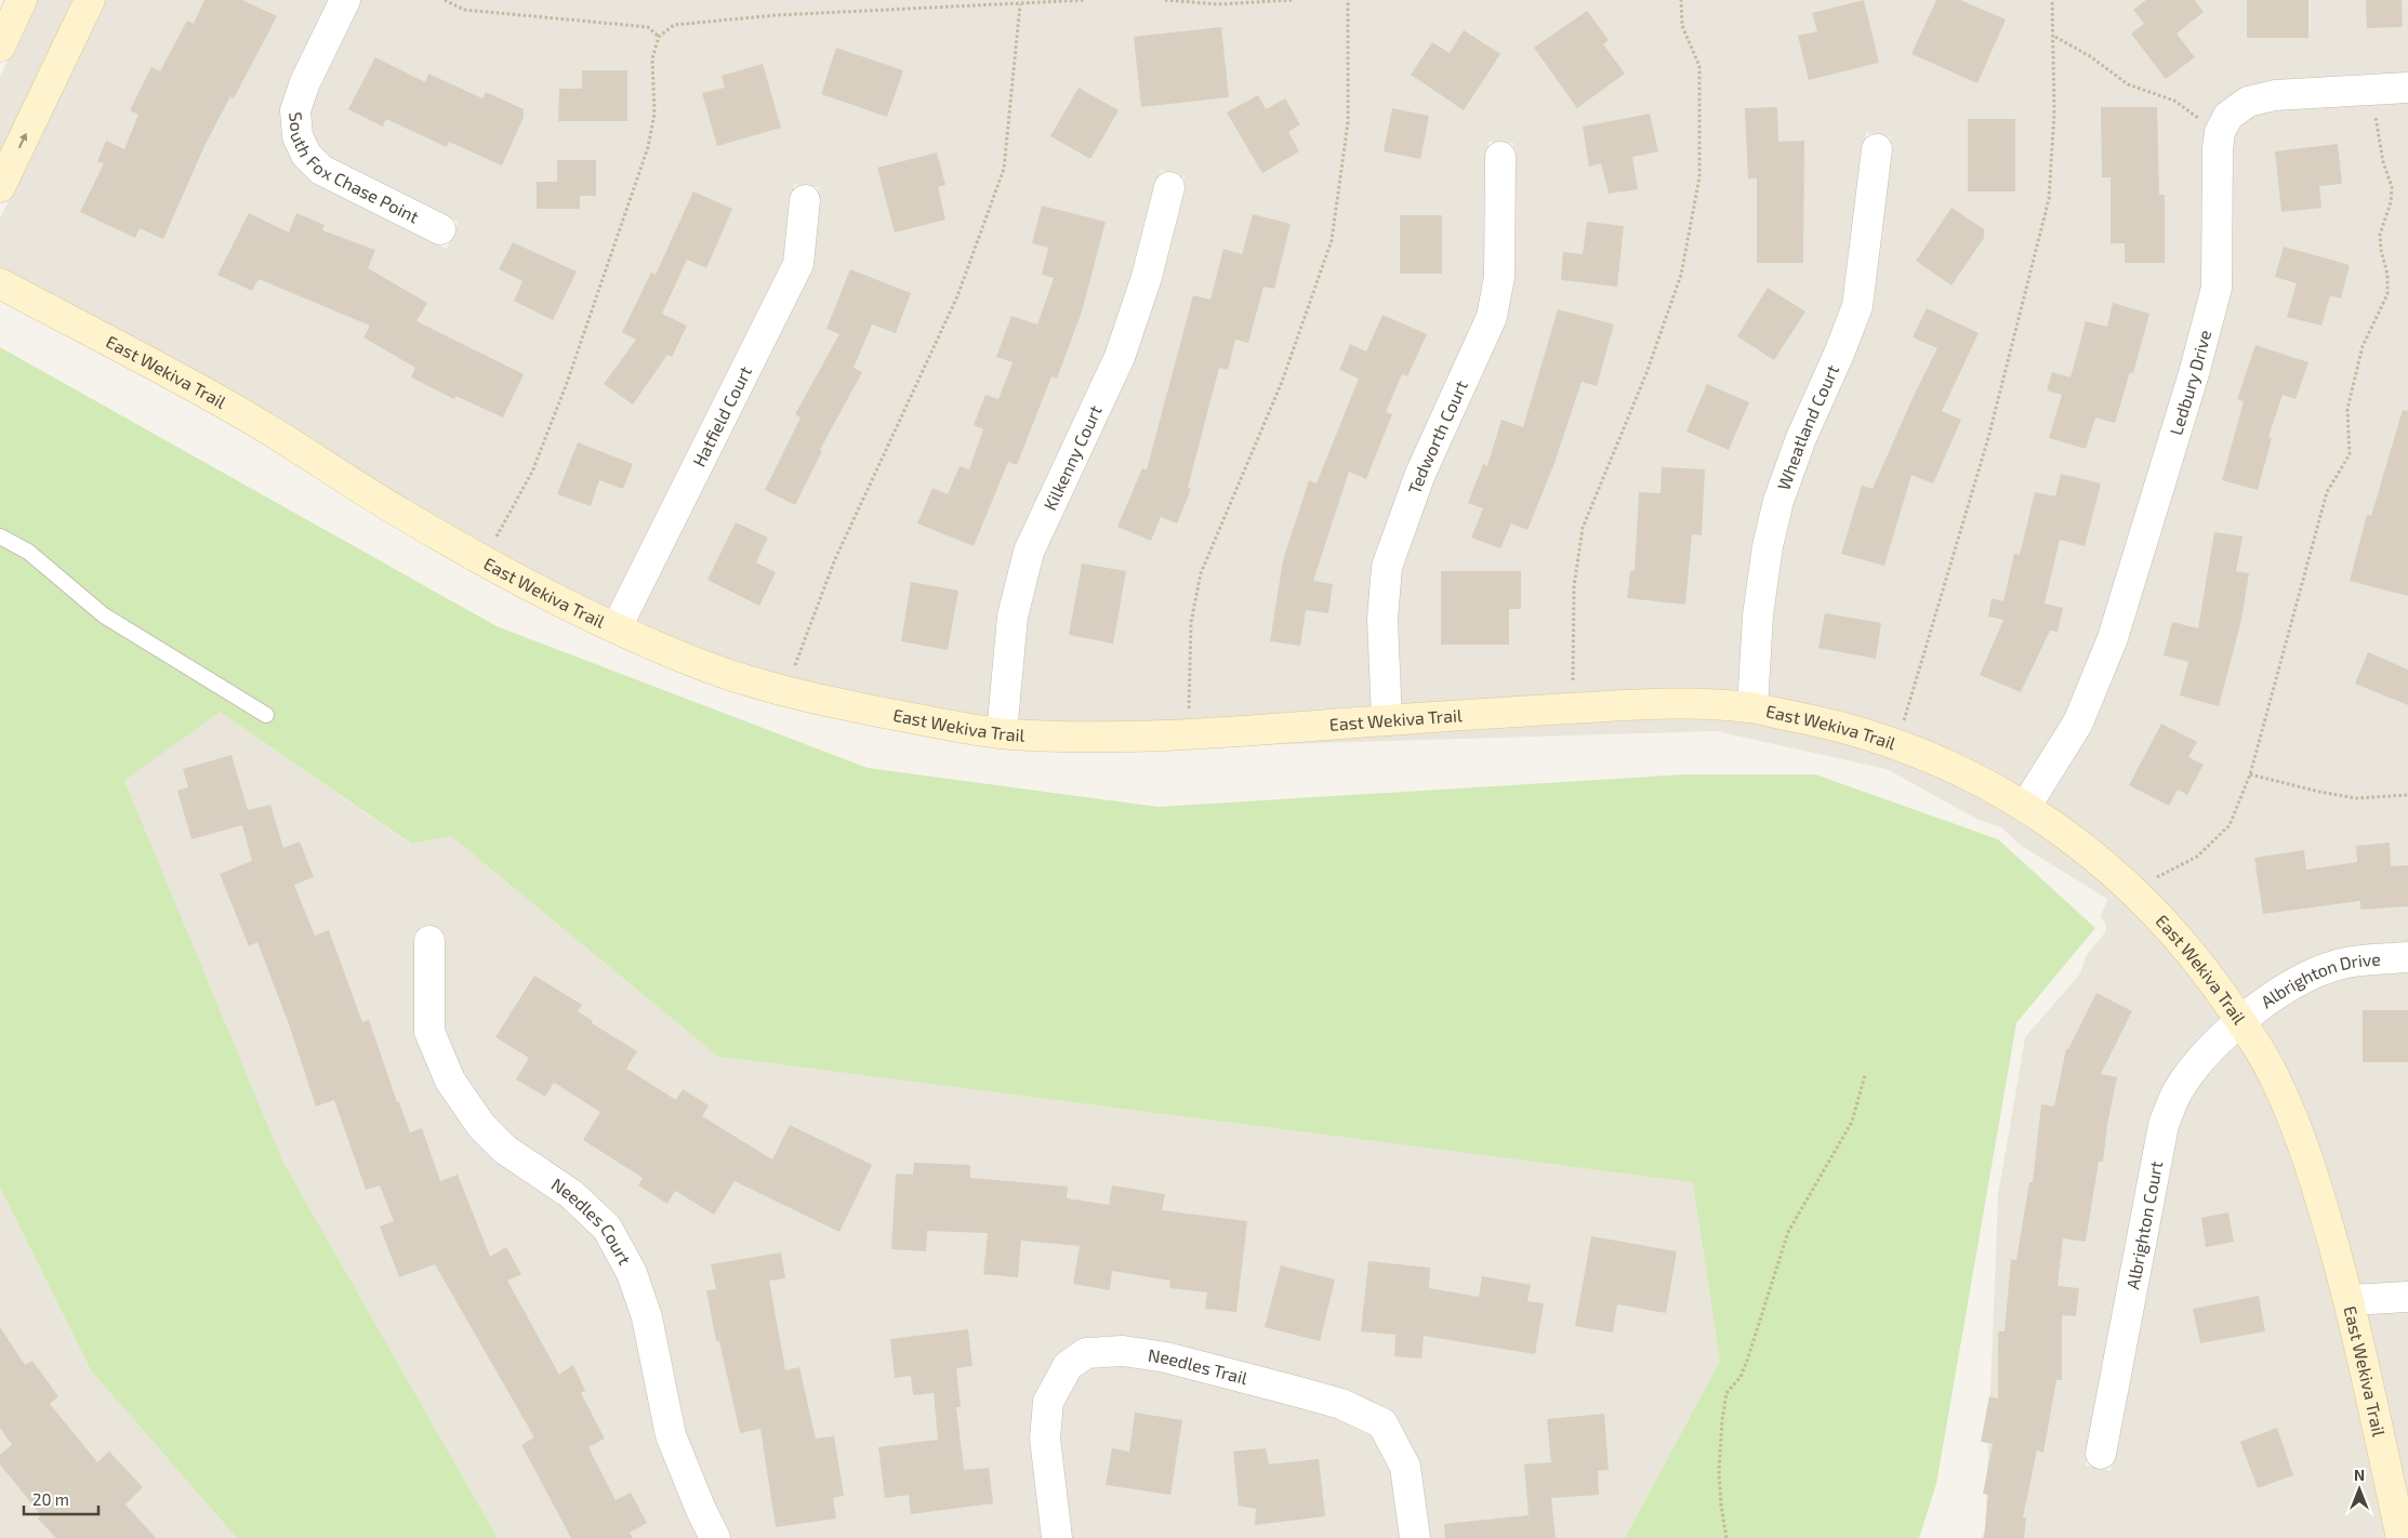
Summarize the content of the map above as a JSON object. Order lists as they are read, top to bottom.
{
  "streets": {
    "street": [
      "South Fox Chase Point",
      "East Wekiva Trail",
      "Ledbury Drive",
      "Hatfield Court",
      "Wheatland Court",
      "Tedworth Court",
      "Kilkenny Court",
      "Albrighton Drive",
      "Needles Court",
      "Albrighton Court",
      "Needles Trail"
    ]
  },
  "crossings": [
    ["East Wekiva Trail", "Ledbury Drive"],
    ["East Wekiva Trail", "Hatfield Court"],
    ["East Wekiva Trail", "Wheatland Court"],
    ["East Wekiva Trail", "Tedworth Court"],
    ["East Wekiva Trail", "Kilkenny Court"],
    ["East Wekiva Trail", "Albrighton Drive"],
    ["East Wekiva Trail", "Albrighton Court"],
    ["Albrighton Drive", "Albrighton Court"]
  ],
  "scale_bar": "20 m",
  "north": "top"
}
